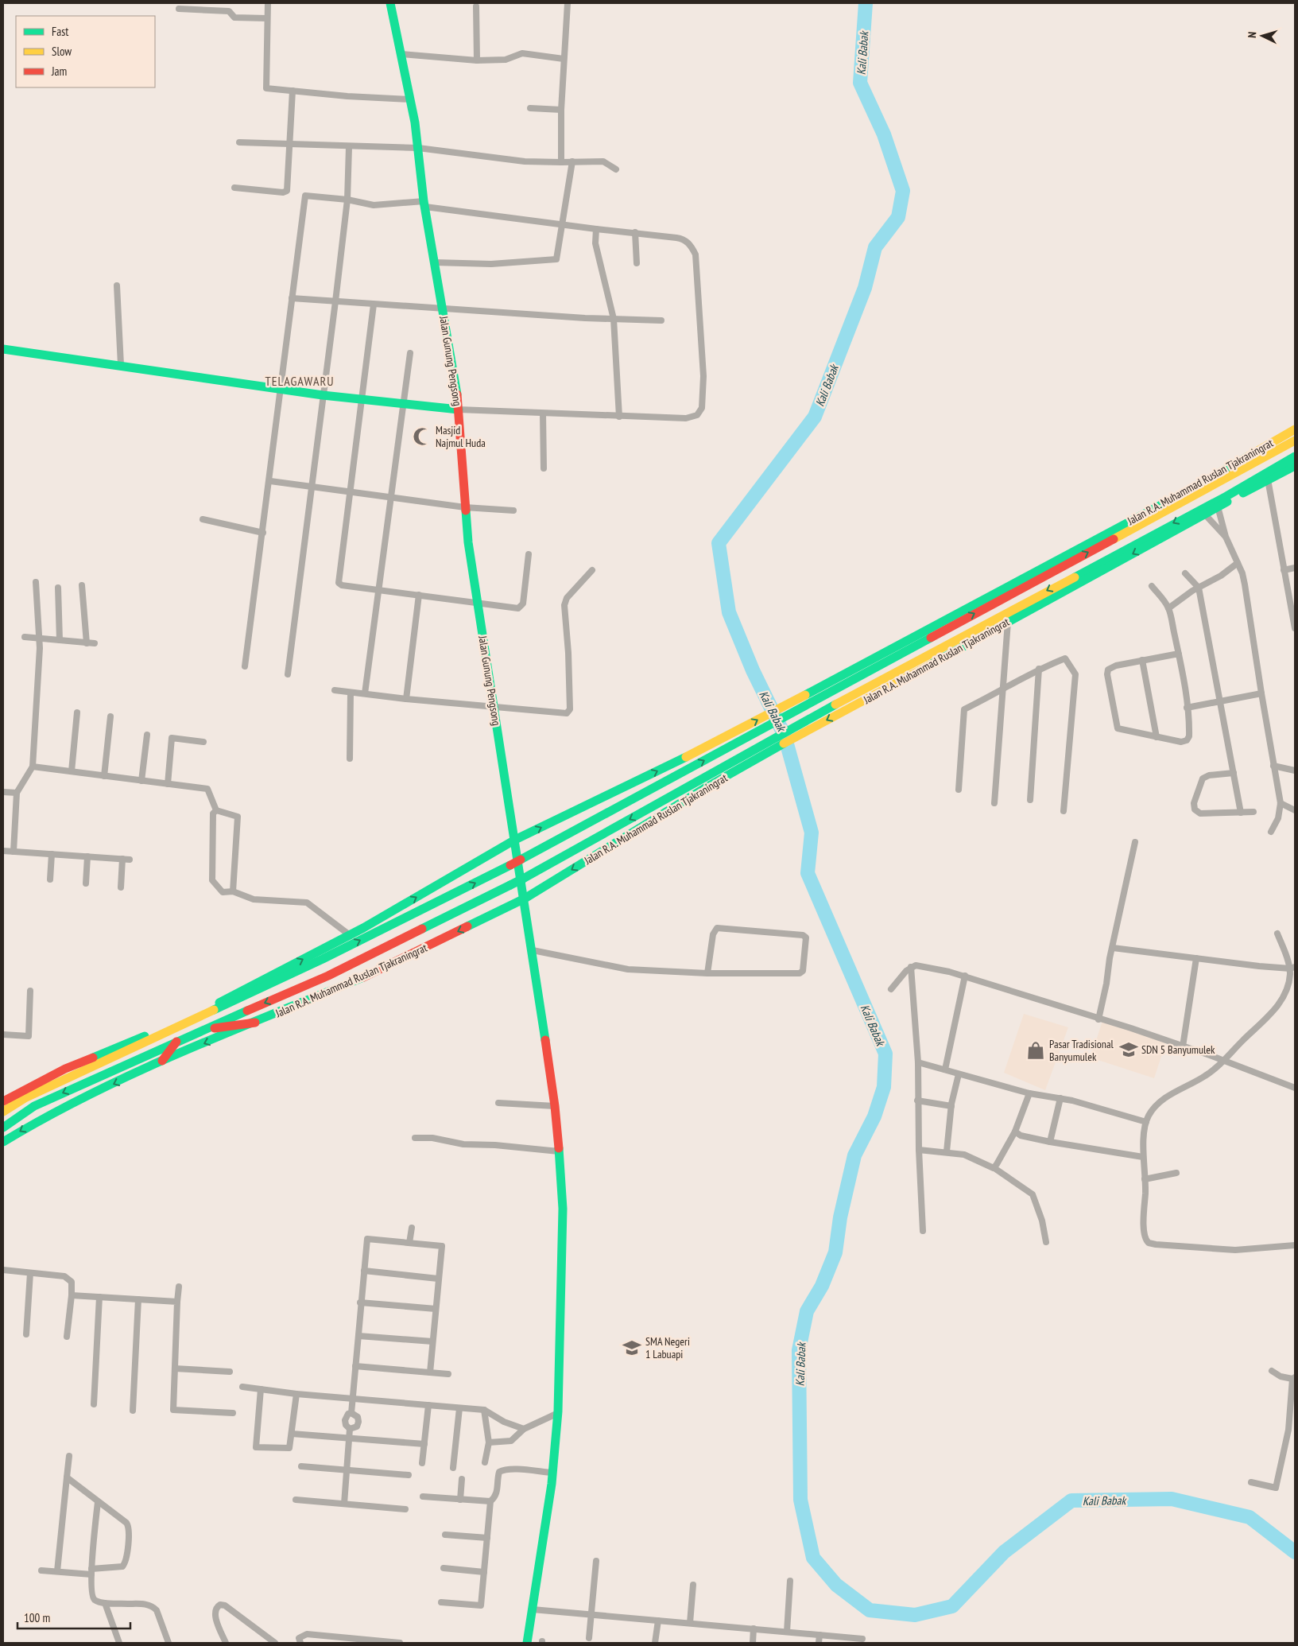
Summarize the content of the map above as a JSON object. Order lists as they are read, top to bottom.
{
  "streets": {
    "main road": ["Jalan Gunung Pengsong", "Jalan R.A. Muhammad Ruslan Tjakraningrat"]
  },
  "crossings": [
    ["Jalan Gunung Pengsong", "Jalan R.A. Muhammad Ruslan Tjakraningrat"]
  ],
  "districts": ["TELAGAWARU"],
  "water": ["Kali Babak"],
  "places": {
    "mosque": ["Masjid Najmul Huda"],
    "school or university": ["SDN 5 Banyumulek", "SMA Negeri 1 Labuapi"],
    "shop": ["Pasar Tradisional Banyumulek"]
  },
  "legend": ["Fast", "Slow", "Jam"],
  "scale_bar": "100 m",
  "north": "left"
}
